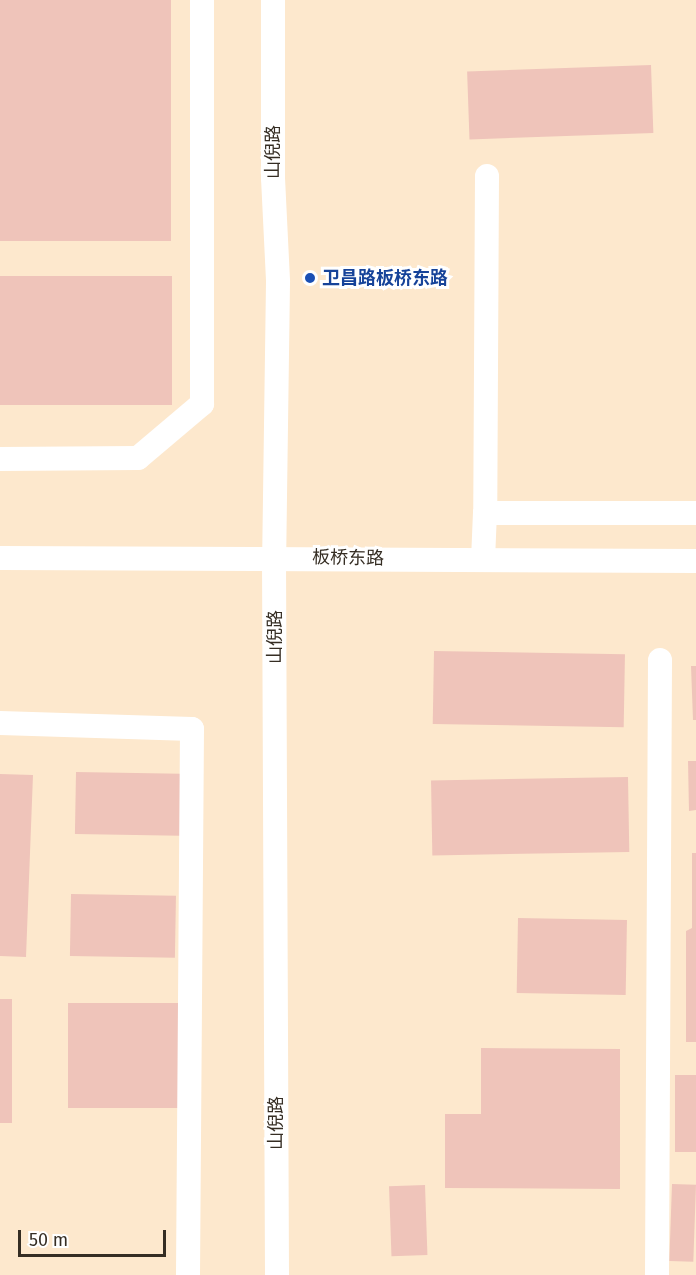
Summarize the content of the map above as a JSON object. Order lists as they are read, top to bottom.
{
  "streets": {
    "street": ["山倪路", "板桥东路"]
  },
  "crossings": [
    ["山倪路", "板桥东路"]
  ],
  "places": ["卫昌路板桥东路"],
  "scale_bar": "50 m"
}
